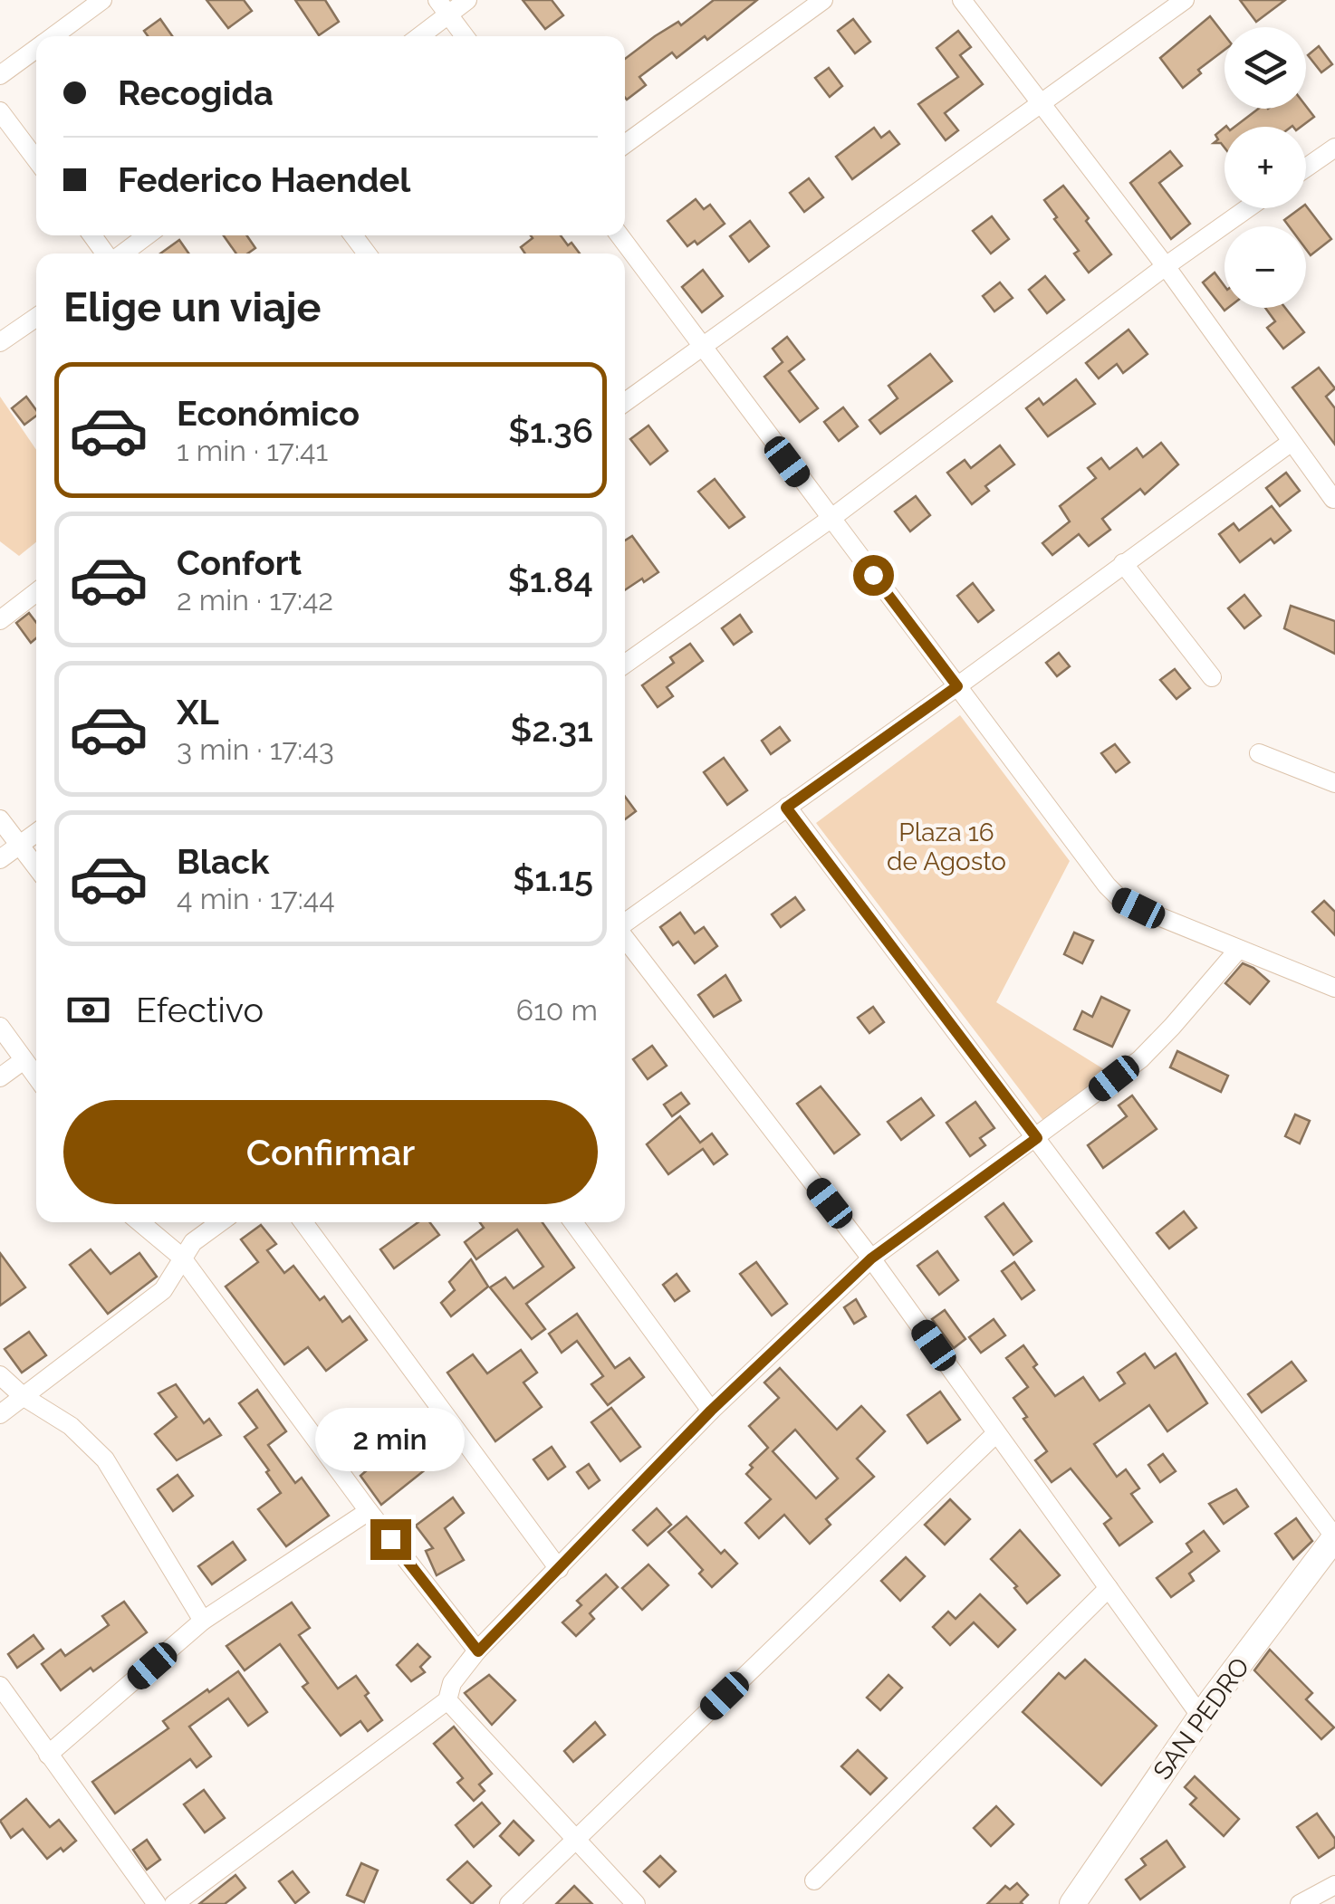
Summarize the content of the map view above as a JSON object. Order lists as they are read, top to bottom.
{
  "streets": {
    "main road": ["SAN PEDRO"]
  },
  "parks": ["Plaza 16 de Agosto"],
  "page": {
    "map_buttons": ["+", "−"],
    "banner": ["Recogida", "Federico Haendel"],
    "heading": "Elige un viaje",
    "list": [
      {
        "name": "Económico",
        "note": "1 min · 17:41",
        "value": "$1.36"
      },
      {
        "name": "Confort",
        "note": "2 min · 17:42",
        "value": "$1.84"
      },
      {
        "name": "XL",
        "note": "3 min · 17:43",
        "value": "$2.31"
      },
      {
        "name": "Black",
        "note": "4 min · 17:44",
        "value": "$1.15"
      }
    ],
    "pay": ["Efectivo", "610 m"],
    "buttons": "Confirmar",
    "bubble": "2 min"
  }
}
